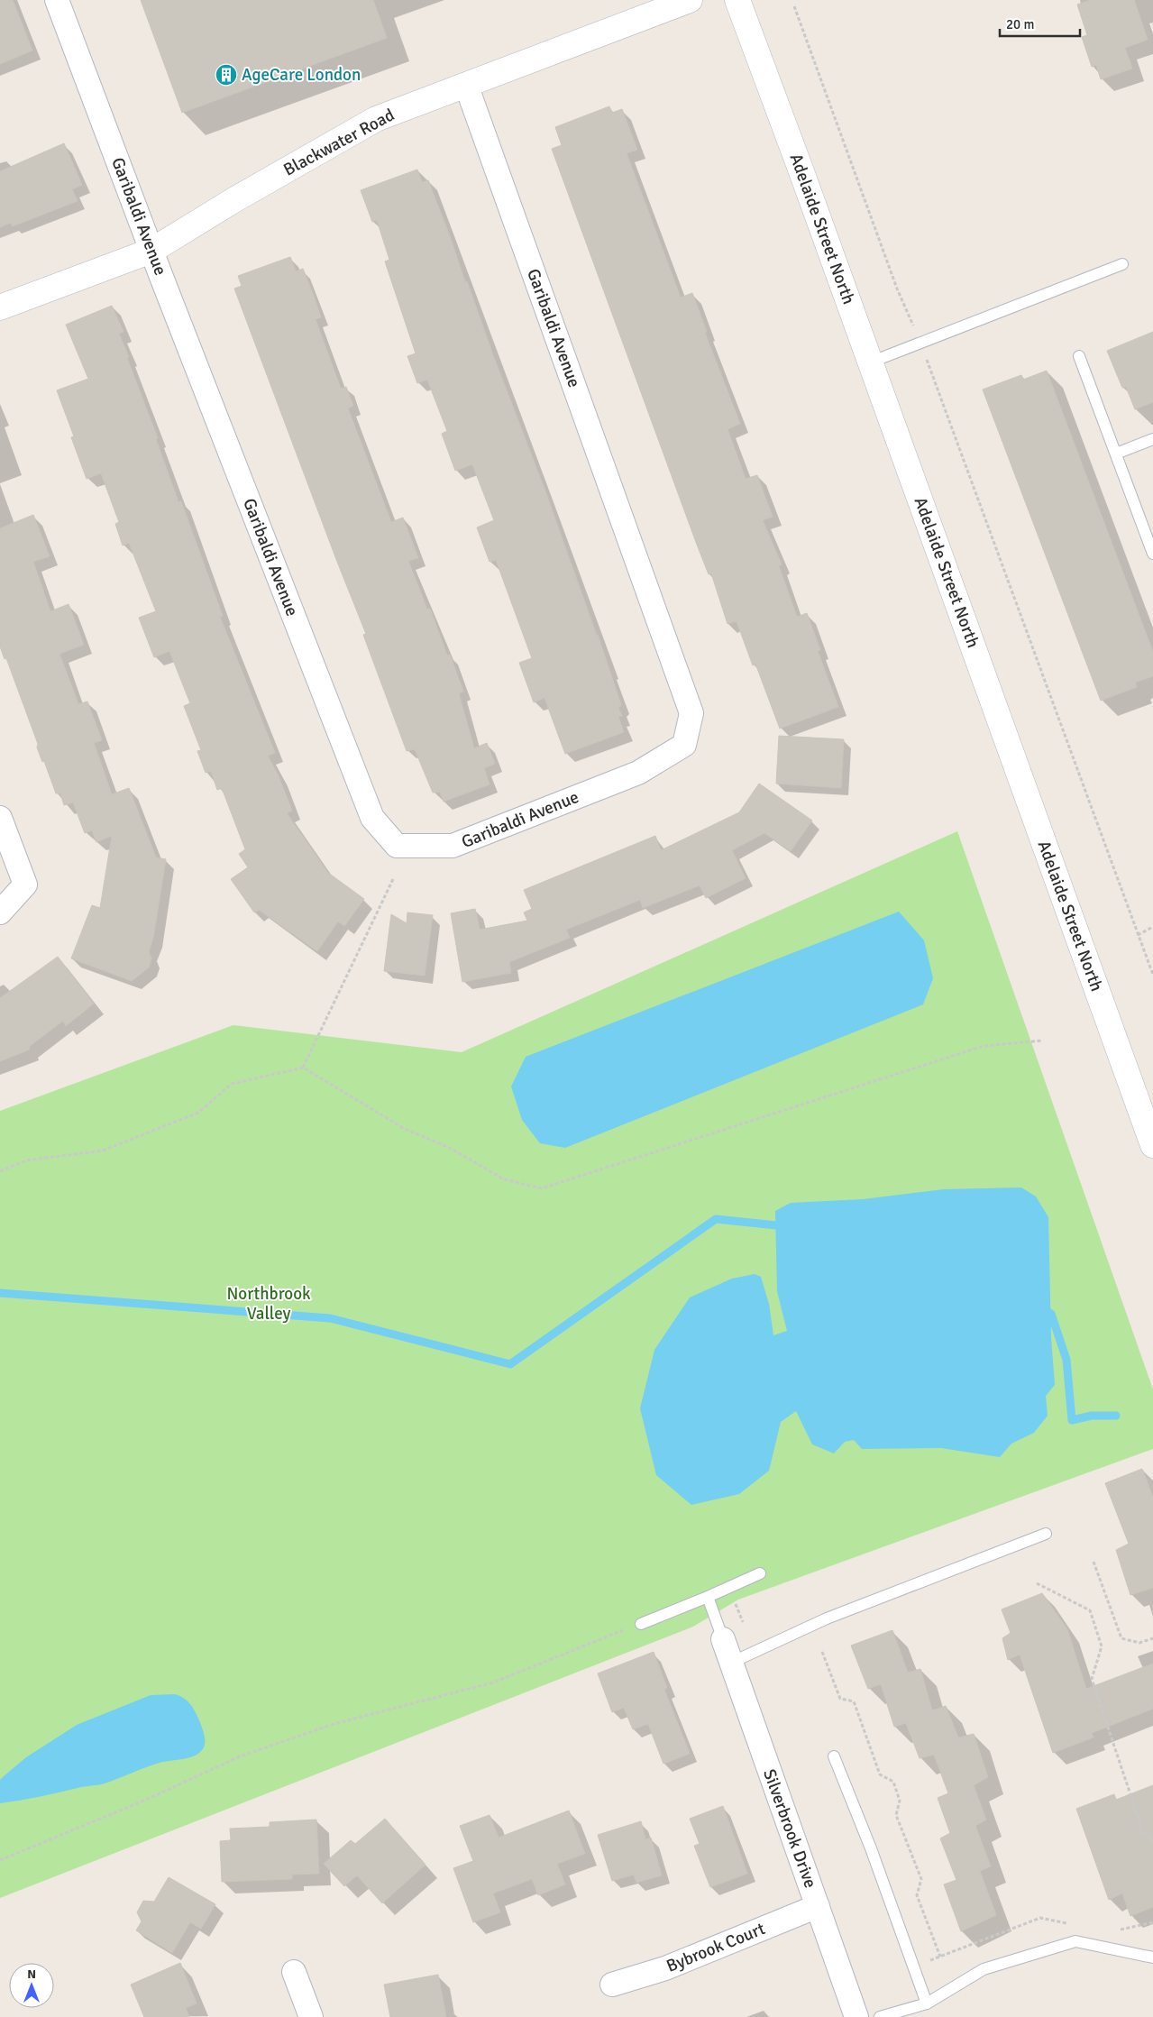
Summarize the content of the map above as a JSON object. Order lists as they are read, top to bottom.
{
  "streets": {
    "main road": ["Blackwater Road", "Adelaide Street North"],
    "street": ["Garibaldi Avenue", "Silverbrook Drive", "Bybrook Court"]
  },
  "crossings": [
    ["Blackwater Road", "Garibaldi Avenue"],
    ["Silverbrook Drive", "Bybrook Court"]
  ],
  "parks": ["Northbrook Valley"],
  "places": {
    "building": ["AgeCare London"]
  },
  "scale_bar": "20 m",
  "north": "top"
}
